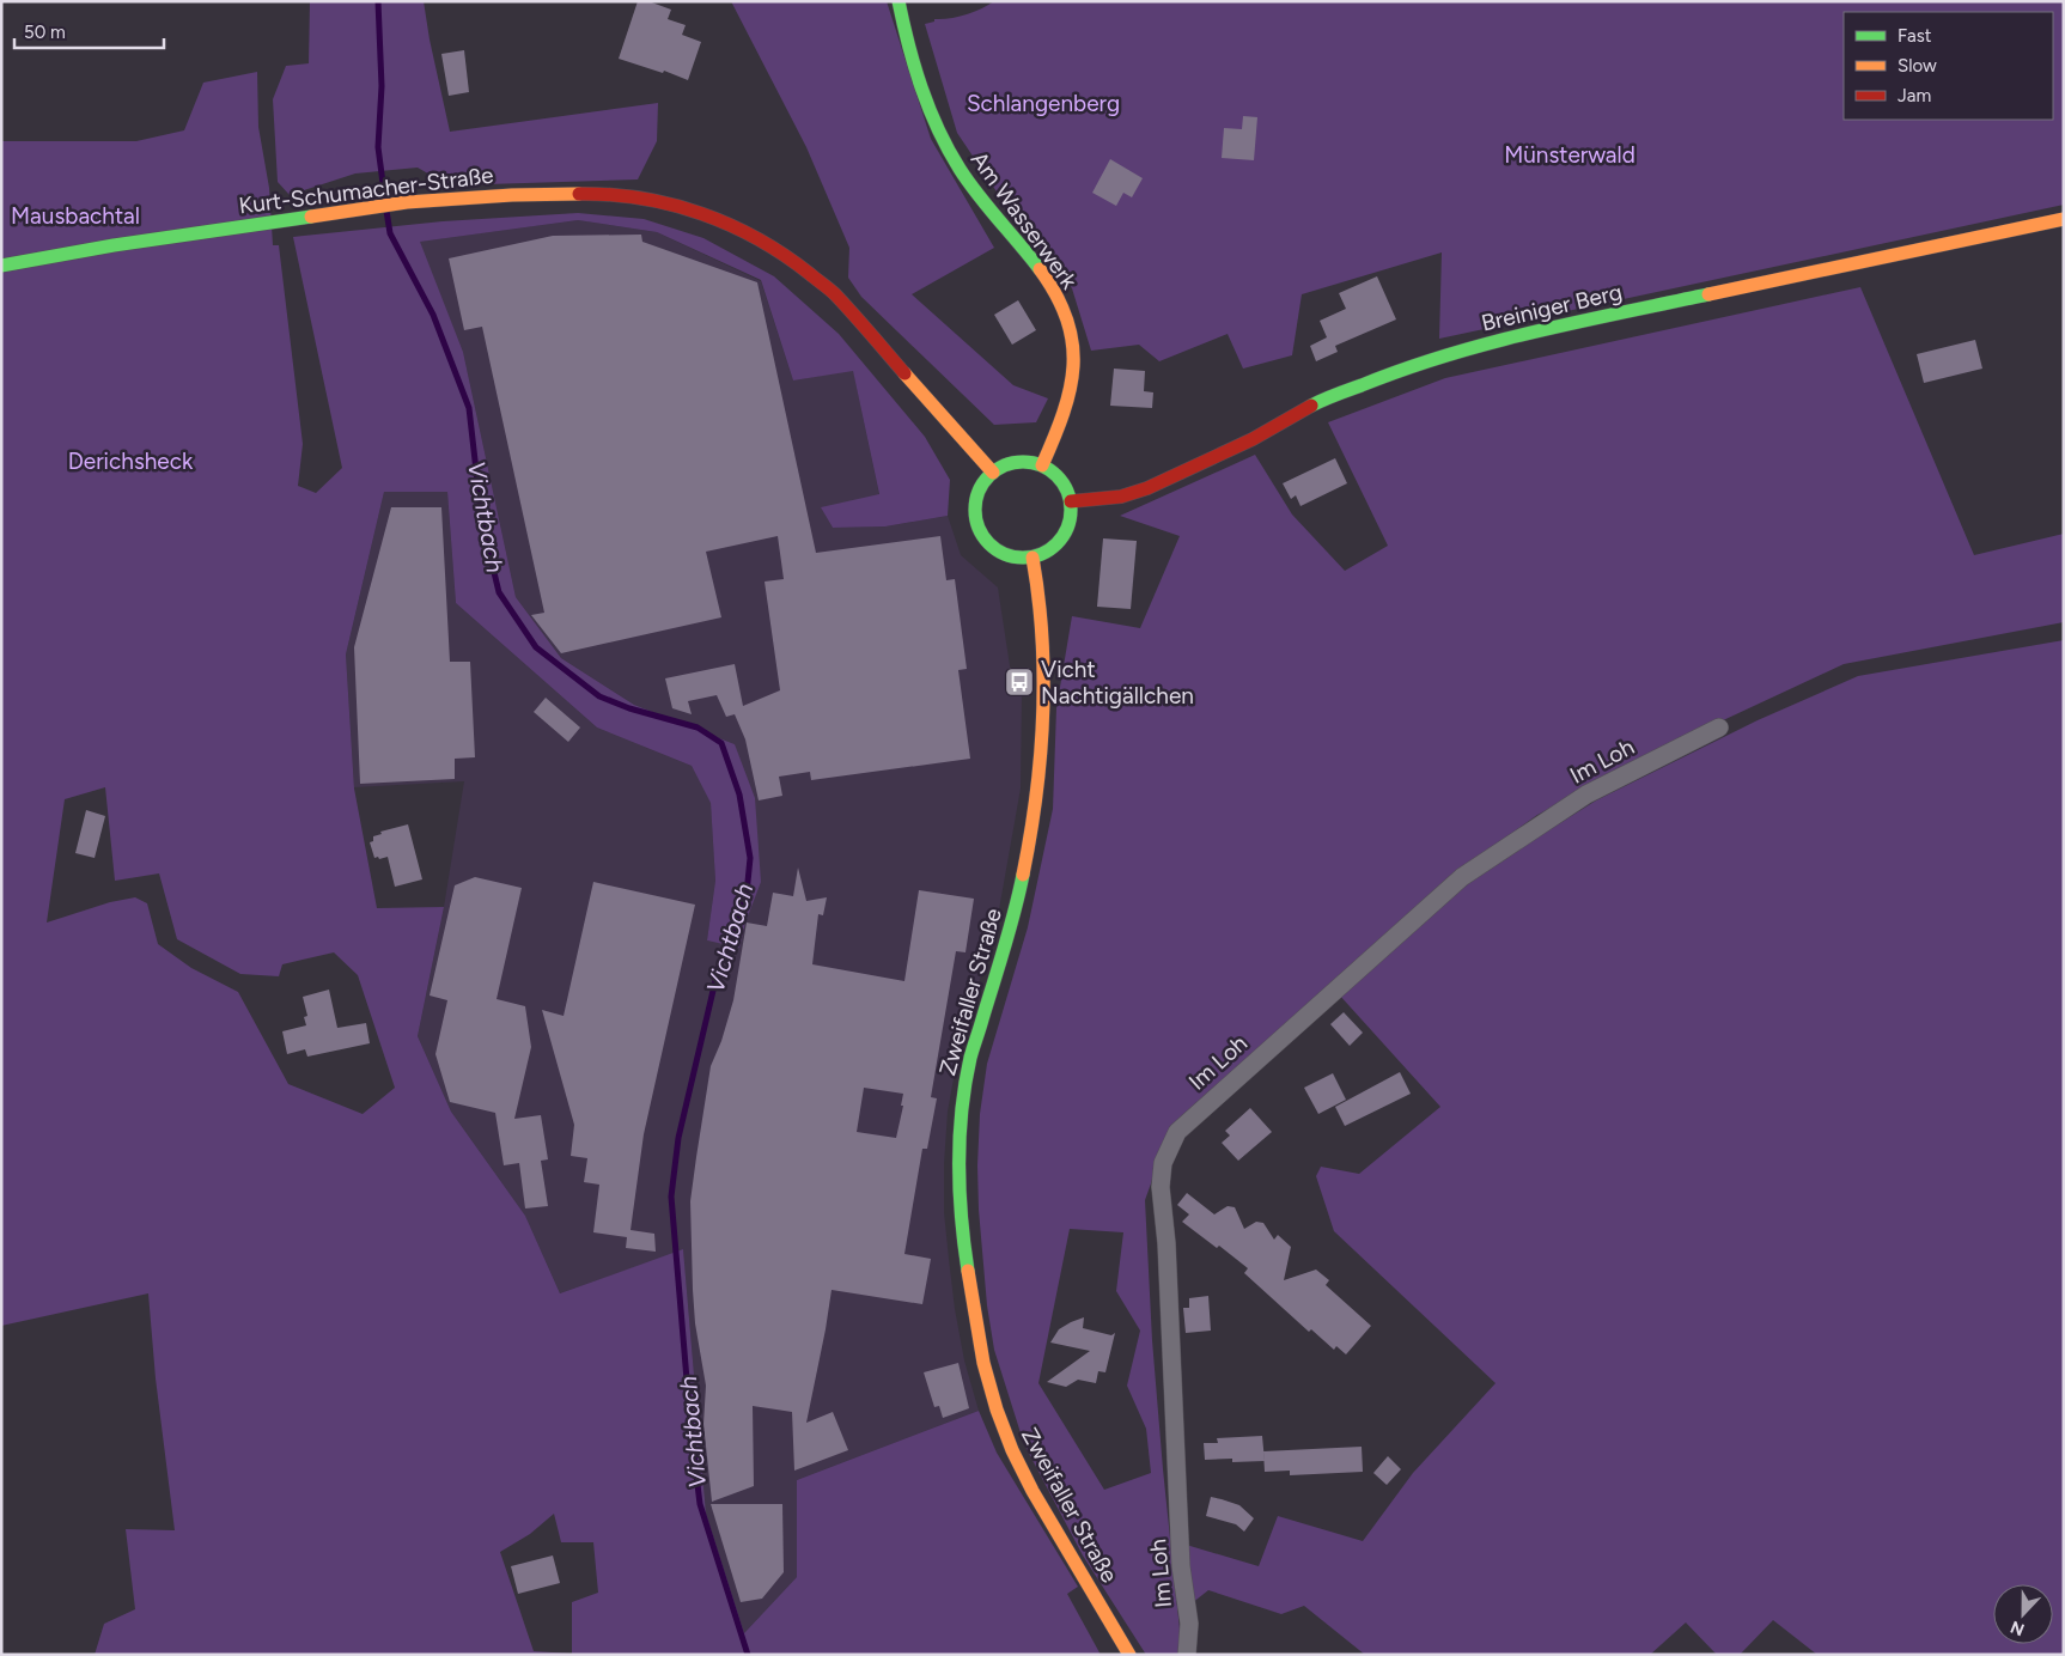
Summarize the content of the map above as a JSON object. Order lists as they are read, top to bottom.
{
  "streets": {
    "main road": [
      "Kurt-Schumacher-Straße",
      "Am Wasserwerk",
      "Breiniger Berg",
      "Zweifaller Straße"
    ],
    "street": ["Im Loh"]
  },
  "crossings": [
    ["Kurt-Schumacher-Straße", "Am Wasserwerk"],
    ["Kurt-Schumacher-Straße", "Breiniger Berg"],
    ["Kurt-Schumacher-Straße", "Zweifaller Straße"],
    ["Am Wasserwerk", "Breiniger Berg"],
    ["Am Wasserwerk", "Zweifaller Straße"],
    ["Breiniger Berg", "Zweifaller Straße"]
  ],
  "water": ["Vichtbach"],
  "parks": [
    "Schlangenberg",
    "Münsterwald",
    "Mausbachtal",
    "Derichsheck"
  ],
  "places": {
    "bus stop": ["Vicht Nachtigällchen"]
  },
  "legend": ["Fast", "Slow", "Jam"],
  "scale_bar": "50 m",
  "north": "bottom"
}
